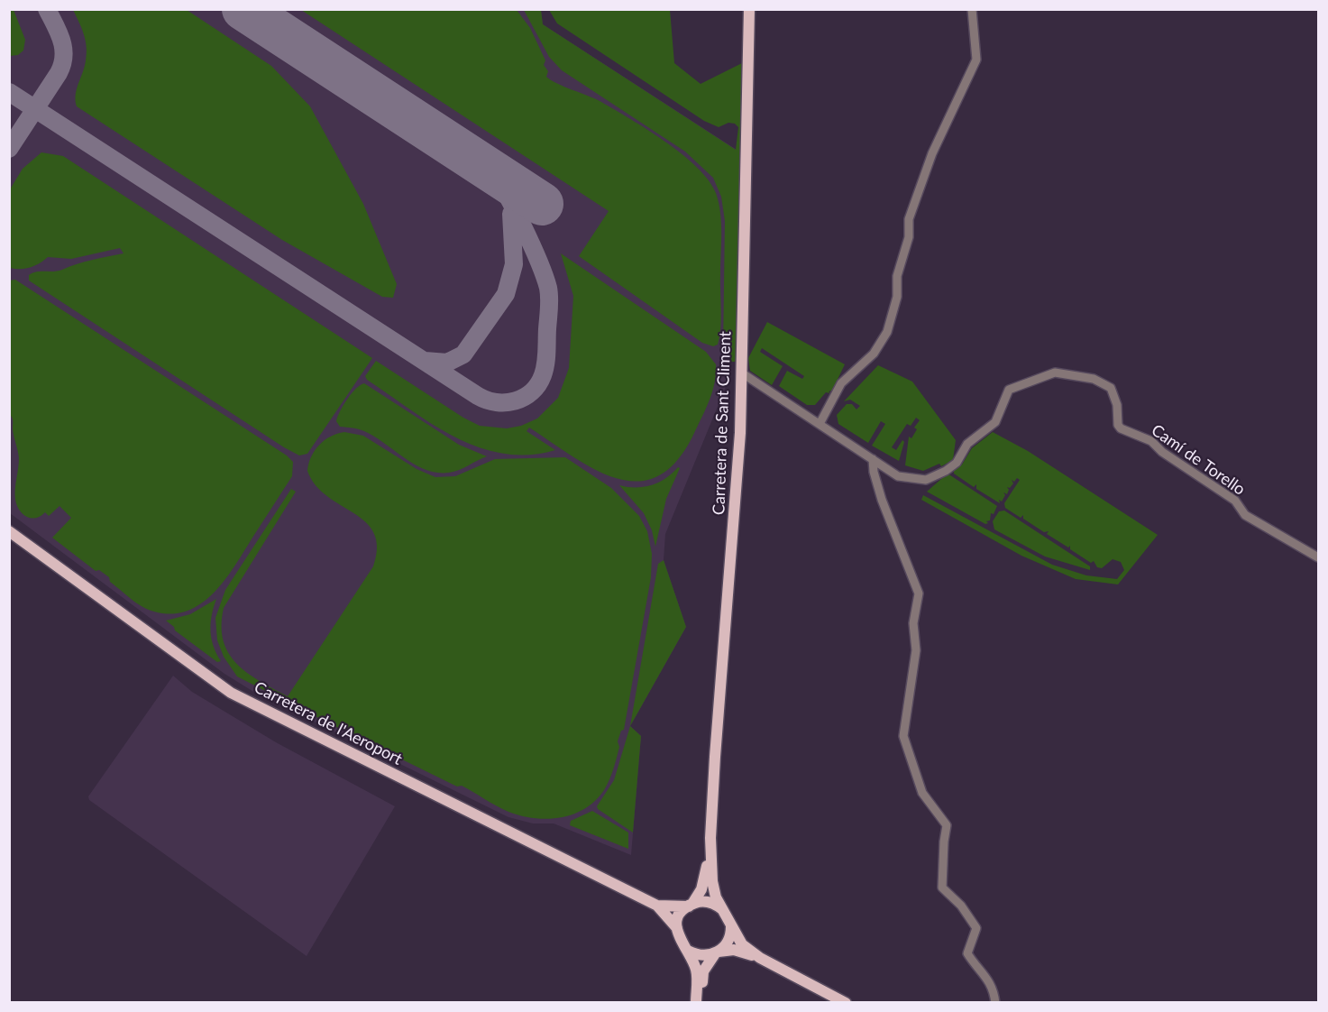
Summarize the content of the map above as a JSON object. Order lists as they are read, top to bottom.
{
  "streets": {
    "main road": ["Carretera de Sant Climent", "Carretera de l'Aeroport"],
    "street": ["Camí de Torello"]
  },
  "crossings": [
    ["Carretera de Sant Climent", "Camí de Torello"]
  ]
}
